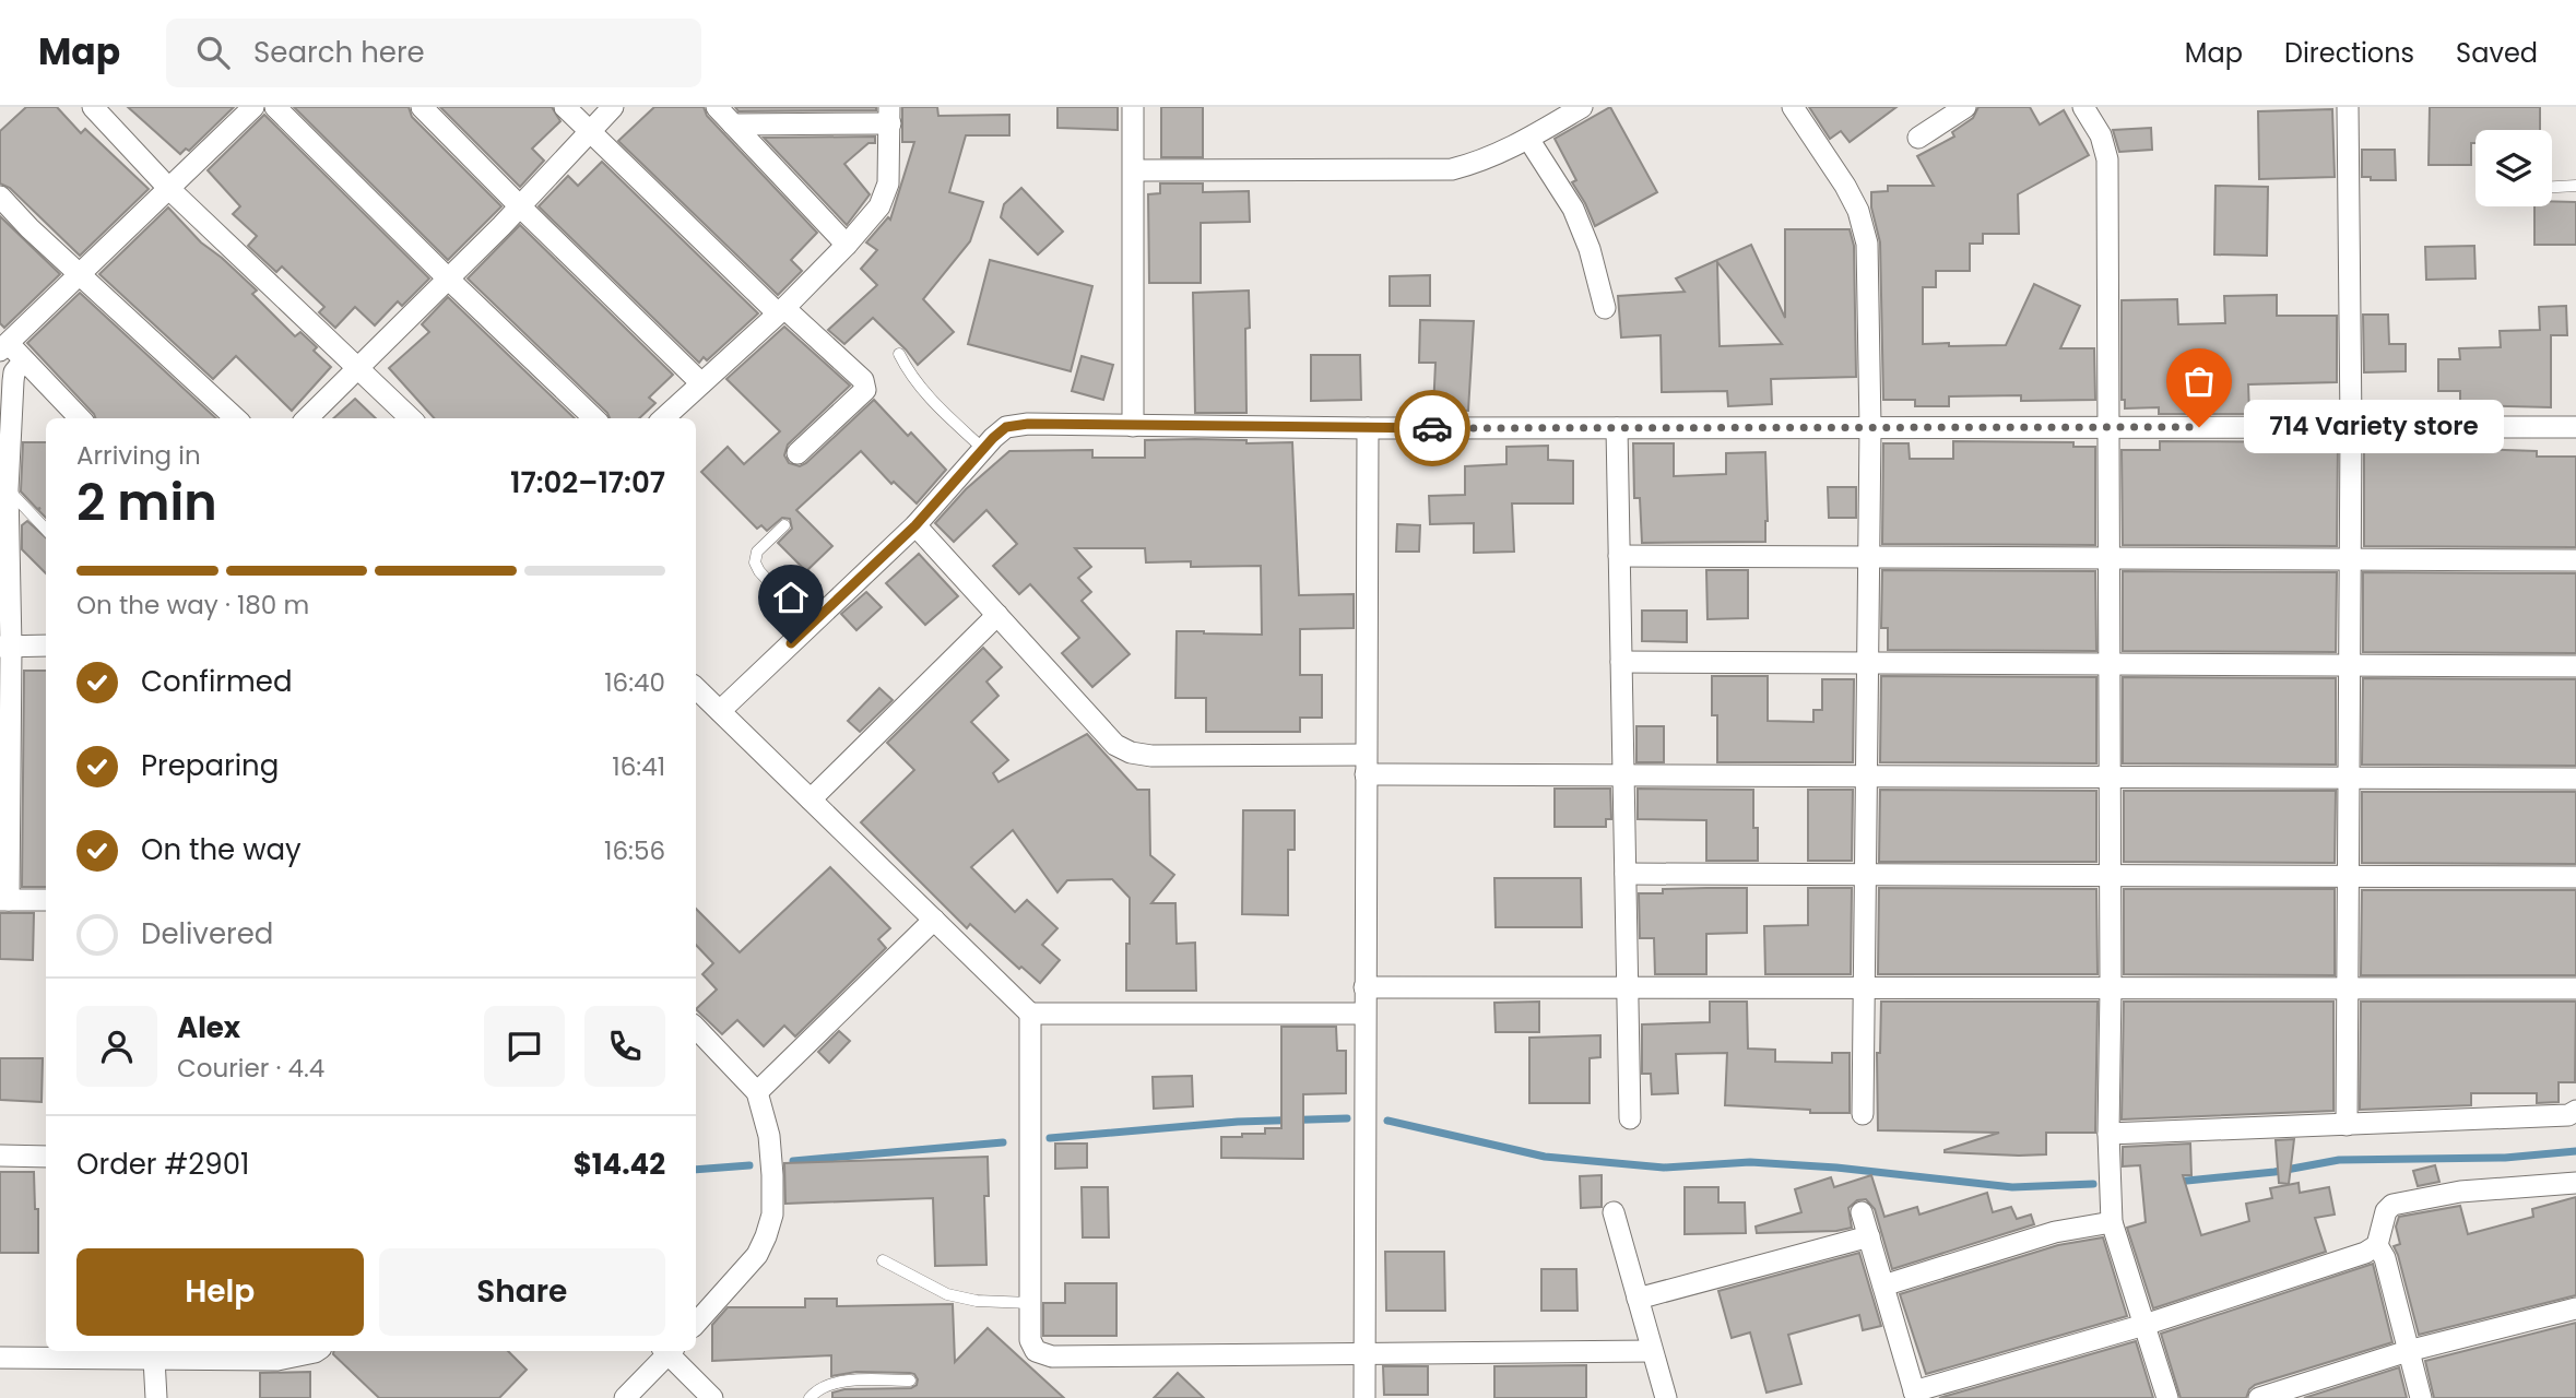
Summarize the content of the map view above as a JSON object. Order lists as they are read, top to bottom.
{
  "places": ["714 Variety store"],
  "page": {
    "header": "Map",
    "search": "Search here",
    "nav": ["Map", "Directions", "Saved"],
    "bubble": "714 Variety store",
    "heading": ["2 min", "Arriving in", "17:02–17:07"],
    "panel": [
      "Alex",
      "Courier · 4.4",
      "Order #2901",
      "$14.42"
    ],
    "bar": "On the way · 180 m",
    "list": [
      ["Confirmed", "16:40"],
      ["Preparing", "16:41"],
      ["On the way", "16:56"],
      "Delivered"
    ],
    "buttons": ["Help", "Share"]
  }
}
